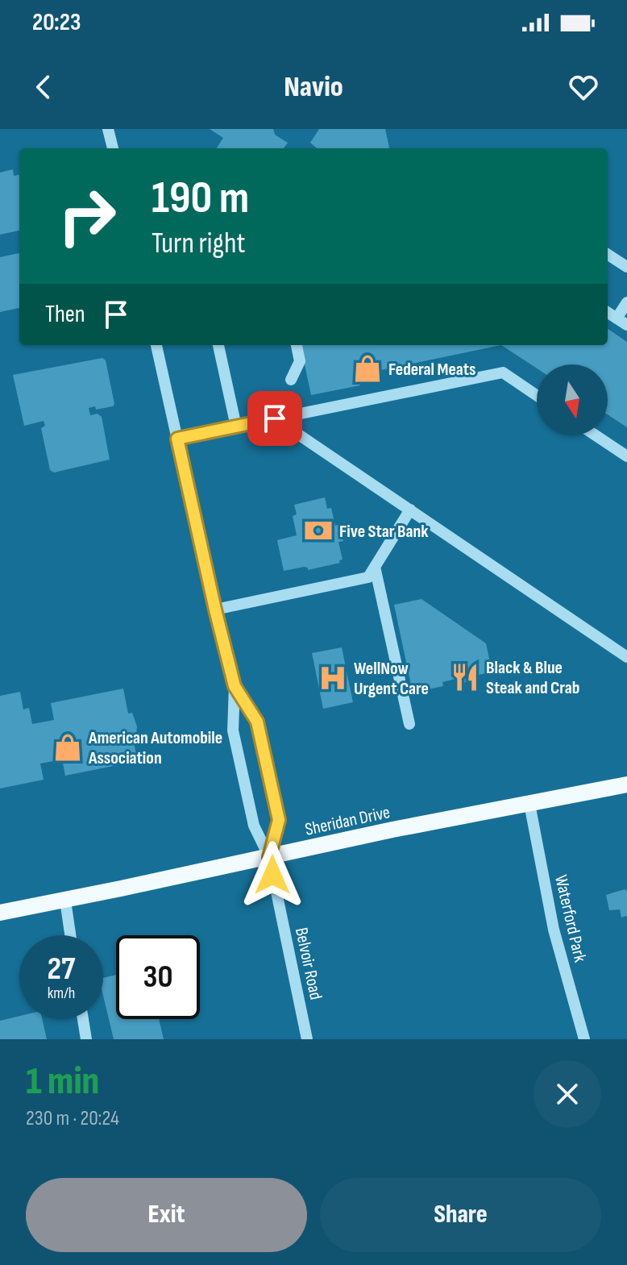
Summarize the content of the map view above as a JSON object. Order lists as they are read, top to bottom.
{
  "streets": {
    "main road": ["Sheridan Drive"],
    "street": ["Waterford Park", "Belvoir Road"]
  },
  "crossings": [
    ["Sheridan Drive", "Waterford Park"],
    ["Sheridan Drive", "Belvoir Road"]
  ],
  "places": {
    "shop": ["Federal Meats", "American Automobile Association"],
    "bank": ["Five Star Bank"],
    "restaurant": ["Black & Blue Steak and Crab"],
    "hospital": ["WellNow Urgent Care"]
  },
  "north": "bottom",
  "page": {
    "status": "20:23",
    "header": "Navio",
    "turn": ["190 m", "Turn right"],
    "then": "Then",
    "speed": "27 km/h",
    "limit": "30",
    "heading": ["1 min", "230 m · 20:24"],
    "buttons": ["Exit", "Share"]
  }
}
